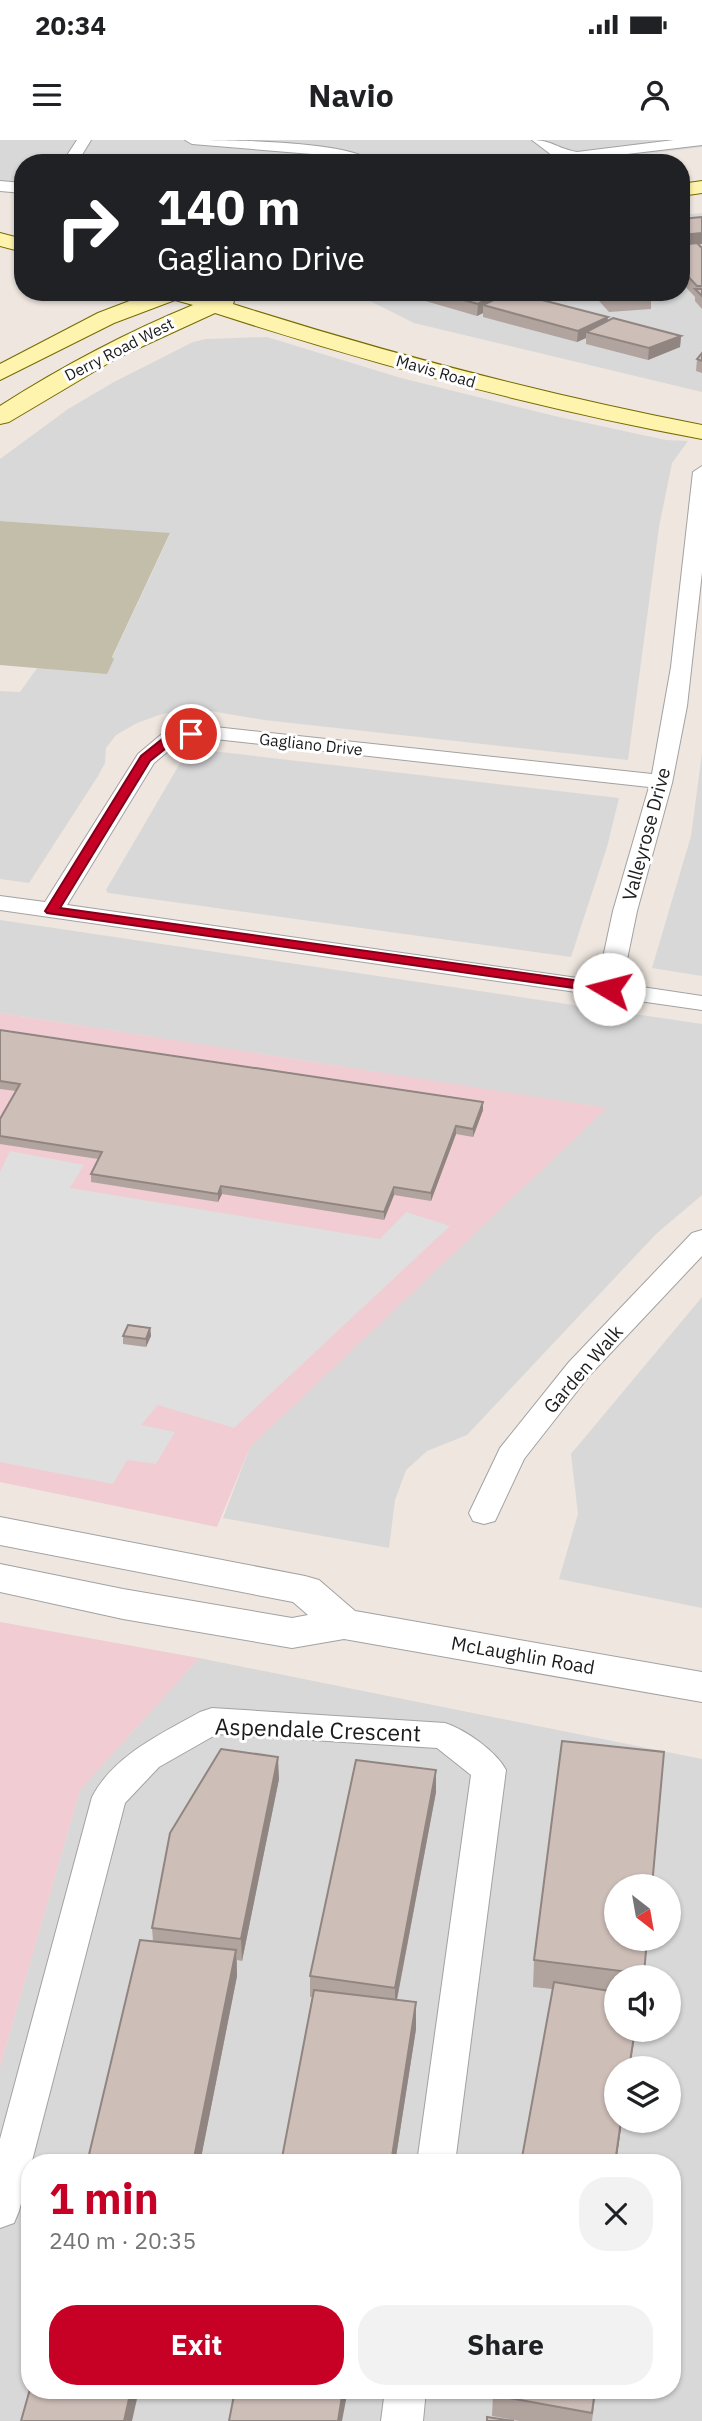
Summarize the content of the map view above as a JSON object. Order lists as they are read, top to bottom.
{
  "streets": {
    "main road": ["Derry Road West", "Mavis Road"],
    "street": [
      "Gagliano Drive",
      "Valleyrose Drive",
      "Garden Walk",
      "McLaughlin Road",
      "Aspendale Crescent"
    ]
  },
  "crossings": [
    ["Derry Road West", "Mavis Road"],
    ["Gagliano Drive", "Valleyrose Drive"]
  ],
  "north": "bottom right",
  "page": {
    "status": "20:34",
    "header": "Navio",
    "turn": ["140 m", "Gagliano Drive"],
    "heading": ["1 min", "240 m · 20:35"],
    "buttons": ["Exit", "Share"]
  }
}
